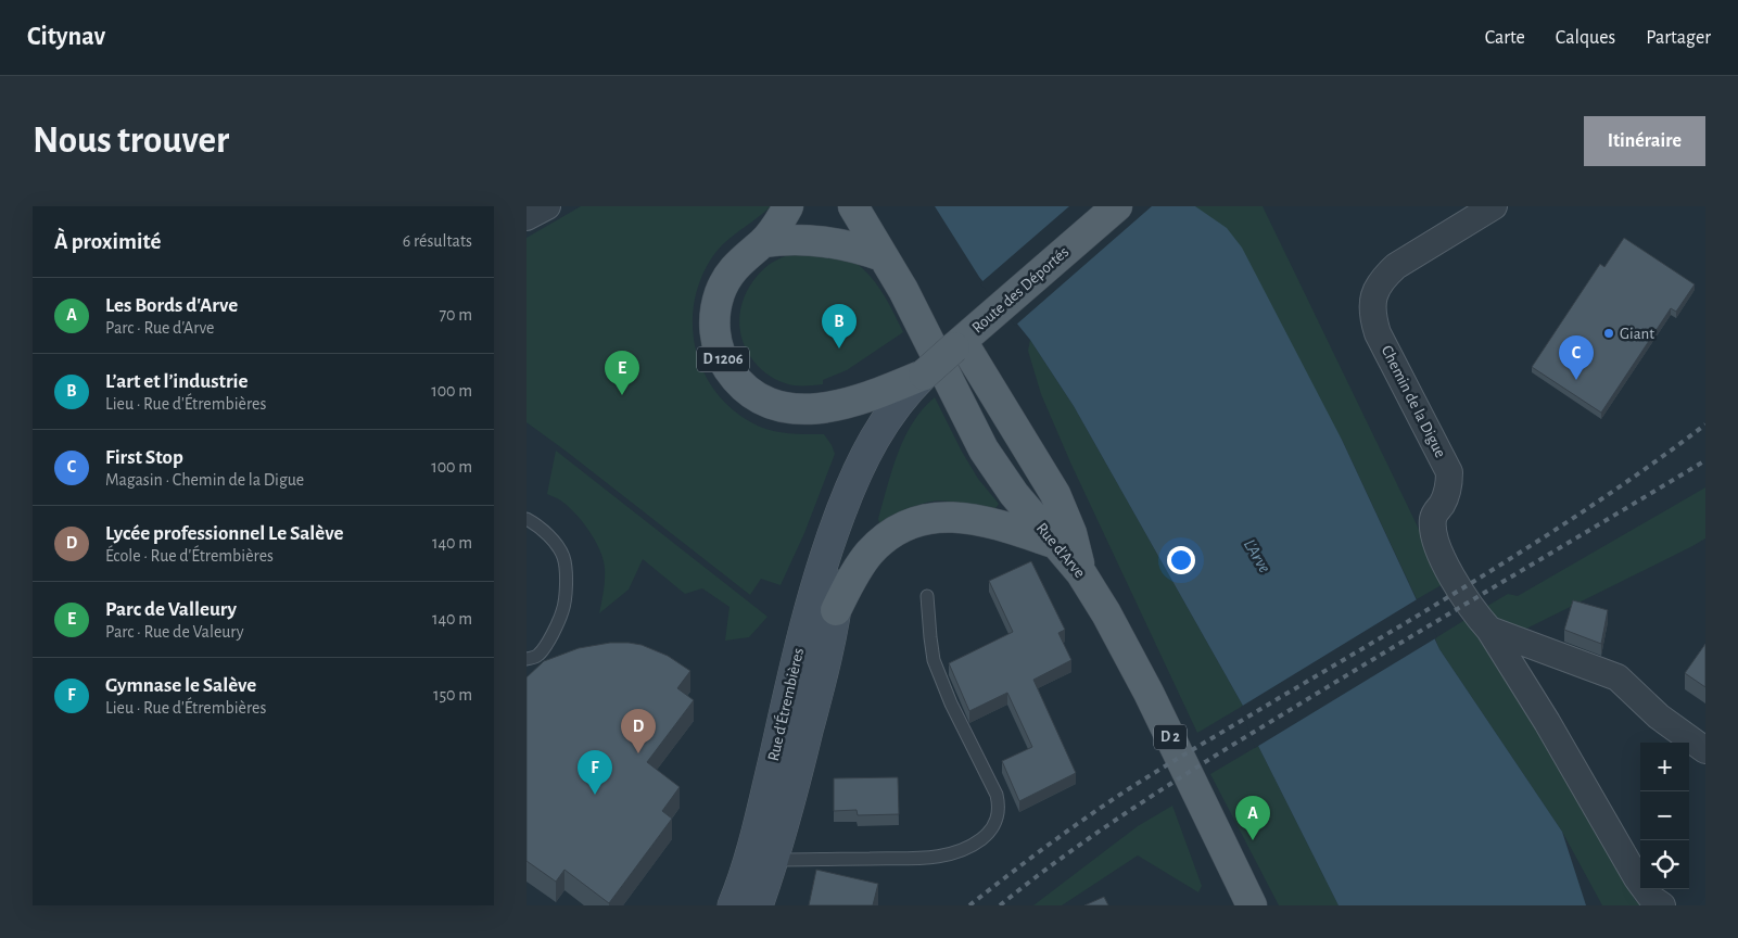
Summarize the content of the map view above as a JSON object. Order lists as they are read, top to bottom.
{
  "streets": {
    "main road": [
      "Route des Déportés",
      "D 1206",
      "Rue d'Arve",
      "Rue d'Étrembières",
      "D 2"
    ],
    "street": ["Chemin de la Digue"]
  },
  "crossings": [
    ["Route des Déportés", "D 1206"],
    ["Route des Déportés", "Rue d'Étrembières"],
    ["D 1206", "Rue d'Étrembières"]
  ],
  "water": ["L'Arve"],
  "places": ["Giant"],
  "page": {
    "header": "Citynav",
    "nav": ["Carte", "Calques", "Partager"],
    "buttons": "Itinéraire",
    "title": "Nous trouver",
    "heading": ["À proximité", "6 résultats"],
    "list": [
      {
        "mark": "A",
        "name": "Les Bords d'Arve",
        "note": "Parc · Rue d'Arve",
        "value": "70 m"
      },
      {
        "mark": "B",
        "name": "L’art et l’industrie",
        "note": "Lieu · Rue d'Étrembières",
        "value": "100 m"
      },
      {
        "mark": "C",
        "name": "First Stop",
        "note": "Magasin · Chemin de la Digue",
        "value": "100 m"
      },
      {
        "mark": "D",
        "name": "Lycée professionnel Le Salève",
        "note": "École · Rue d'Étrembières",
        "value": "140 m"
      },
      {
        "mark": "E",
        "name": "Parc de Valleury",
        "note": "Parc · Rue de Valeury",
        "value": "140 m"
      },
      {
        "mark": "F",
        "name": "Gymnase le Salève",
        "note": "Lieu · Rue d'Étrembières",
        "value": "150 m"
      }
    ],
    "pins": [
      "B",
      "C",
      "E",
      "D",
      "F",
      "A"
    ],
    "map_buttons": ["+", "−"]
  }
}
